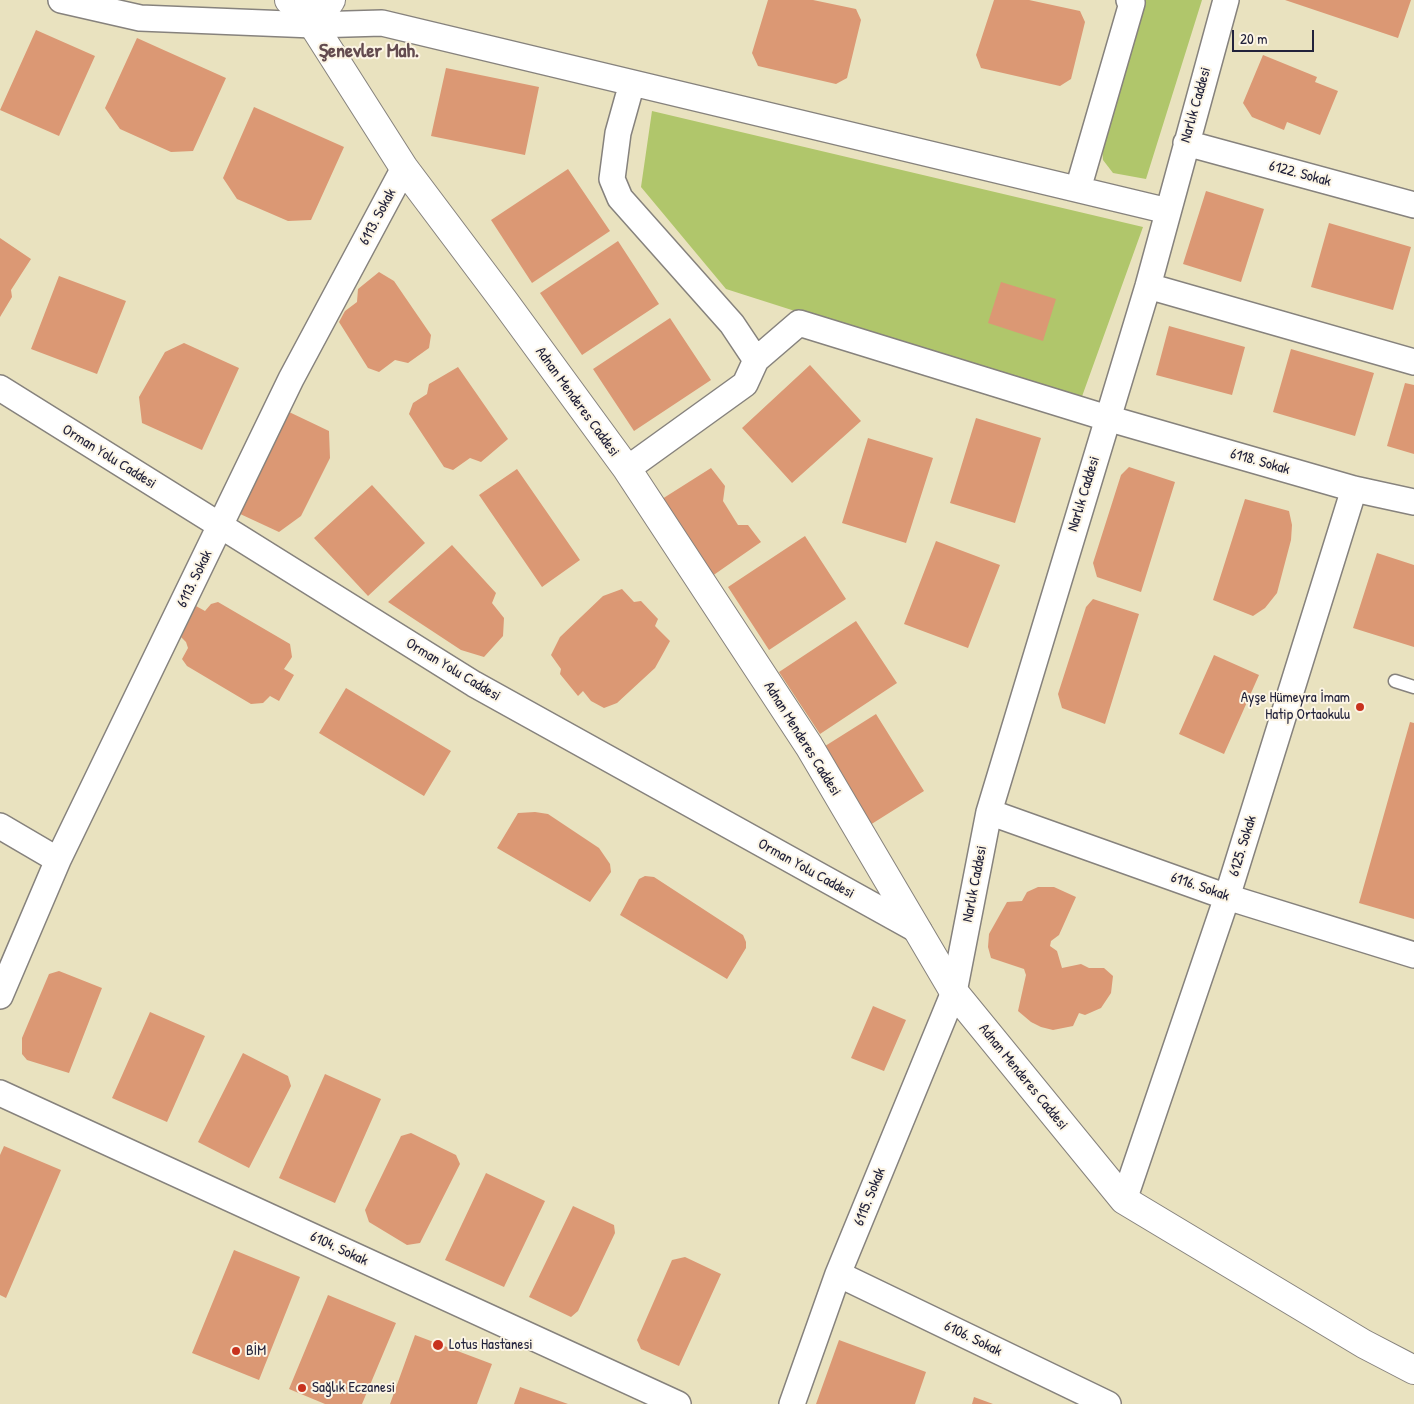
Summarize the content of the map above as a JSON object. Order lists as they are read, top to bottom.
{
  "streets": {
    "street": [
      "Narlık Caddesi",
      "6122. Sokak",
      "6113. Sokak",
      "Adnan Menderes Caddesi",
      "Orman Yolu Caddesi",
      "6118. Sokak",
      "6125. Sokak",
      "6116. Sokak",
      "6115. Sokak",
      "6104. Sokak",
      "6106. Sokak"
    ]
  },
  "crossings": [
    ["Narlık Caddesi", "6122. Sokak"],
    ["Narlık Caddesi", "Adnan Menderes Caddesi"],
    ["Narlık Caddesi", "6118. Sokak"],
    ["Narlık Caddesi", "6116. Sokak"],
    ["Narlık Caddesi", "6115. Sokak"],
    ["6113. Sokak", "Adnan Menderes Caddesi"],
    ["6113. Sokak", "Orman Yolu Caddesi"],
    ["Adnan Menderes Caddesi", "Orman Yolu Caddesi"],
    ["Adnan Menderes Caddesi", "6125. Sokak"],
    ["Adnan Menderes Caddesi", "6115. Sokak"],
    ["6118. Sokak", "6125. Sokak"],
    ["6125. Sokak", "6116. Sokak"],
    ["6115. Sokak", "6106. Sokak"]
  ],
  "districts": ["Şenevler Mah."],
  "places": [
    "Ayşe Hümeyra İmam Hatip Ortaokulu",
    "Lotus Hastanesi",
    "BİM",
    "Sağlık Eczanesi"
  ],
  "scale_bar": "20 m"
}
